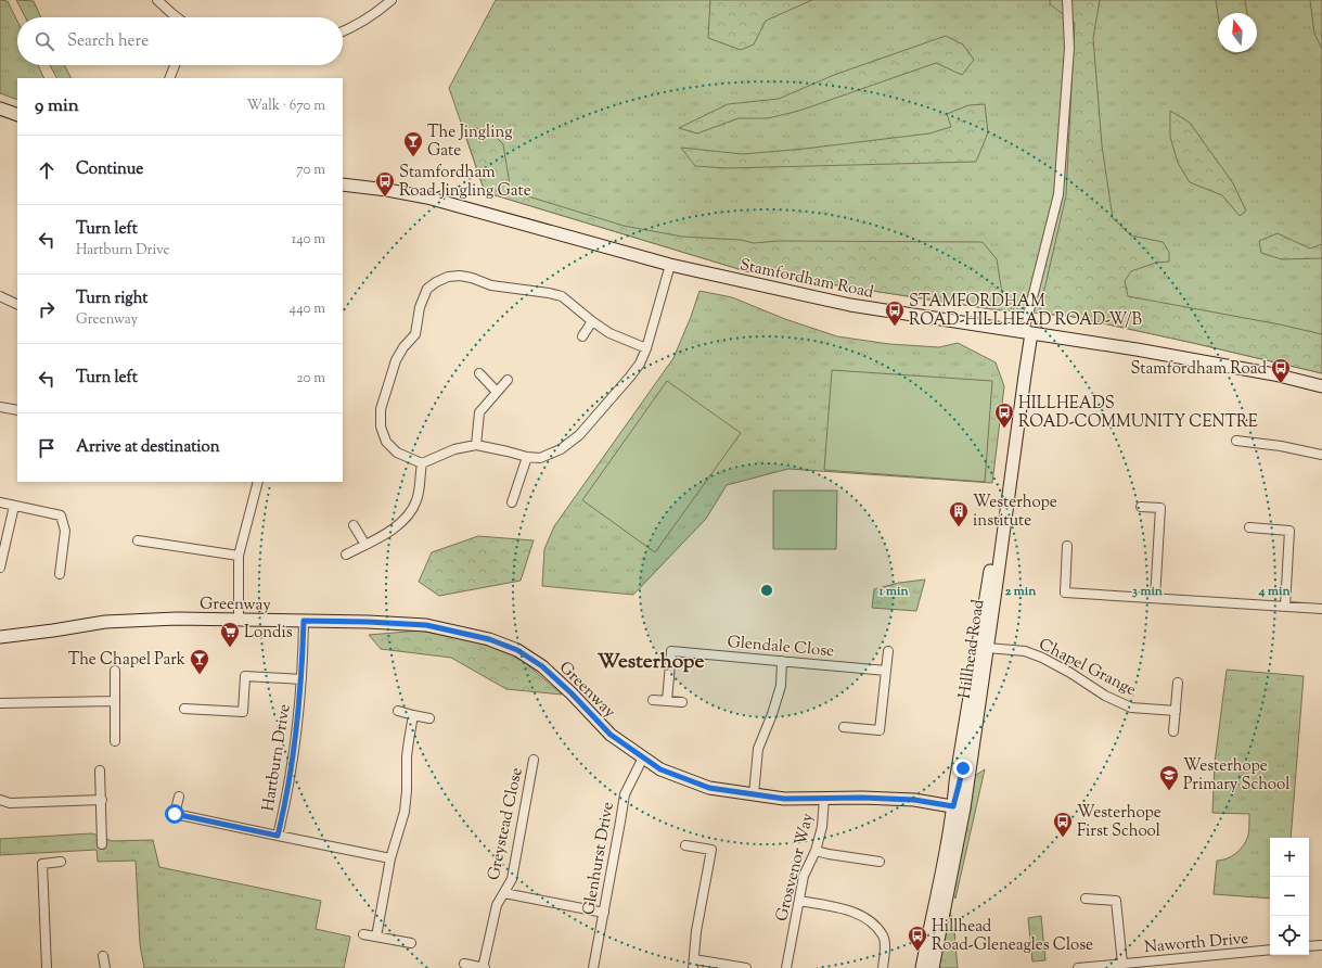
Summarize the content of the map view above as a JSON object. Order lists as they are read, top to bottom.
{
  "streets": {
    "street": [
      "Stamfordham Road",
      "Greenway",
      "Glendale Close",
      "Hillhead Road",
      "Chapel Grange",
      "Hartburn Drive",
      "Greystead Close",
      "Glenhurst Drive",
      "Grosvenor Way",
      "Naworth Drive"
    ]
  },
  "crossings": [
    ["Stamfordham Road", "Hillhead Road"],
    ["Greenway", "Hillhead Road"],
    ["Greenway", "Hartburn Drive"],
    ["Greenway", "Glenhurst Drive"],
    ["Greenway", "Grosvenor Way"],
    ["Hillhead Road", "Chapel Grange"]
  ],
  "districts": ["Westerhope"],
  "places": {
    "bar": ["The Jingling Gate", "The Chapel Park"],
    "bus stop": [
      "Stamfordham Road-Jingling Gate",
      "STAMFORDHAM ROAD-HILLHEAD ROAD-W/B",
      "Stamfordham Road",
      "HILLHEADS ROAD-COMMUNITY CENTRE",
      "Westerhope First School",
      "Hillhead Road-Gleneagles Close"
    ],
    "building": ["Westerhope institute"],
    "supermarket": ["Londis"],
    "school or university": ["Westerhope Primary School"]
  },
  "north": "top",
  "page": {
    "search": "Search here",
    "heading": ["9 min", "Walk · 670 m"],
    "list": [
      ["Continue", "70 m"],
      ["Turn left", "Hartburn Drive", "140 m"],
      ["Turn right", "Greenway", "440 m"],
      ["Turn left", "20 m"],
      "Arrive at destination"
    ],
    "map_buttons": ["+", "−"]
  },
  "rings": [
    "1 min",
    "2 min",
    "3 min",
    "4 min"
  ]
}
